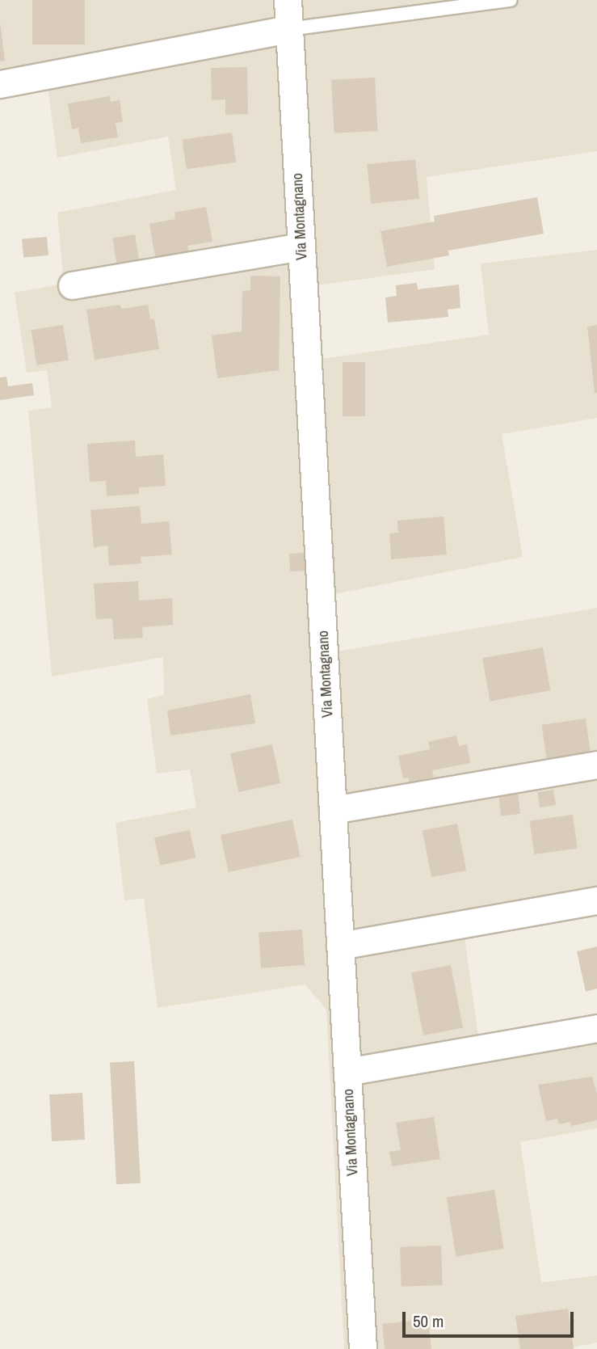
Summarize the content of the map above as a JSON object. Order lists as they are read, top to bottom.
{
  "streets": {
    "street": ["Via Montagnano"]
  },
  "scale_bar": "50 m"
}
